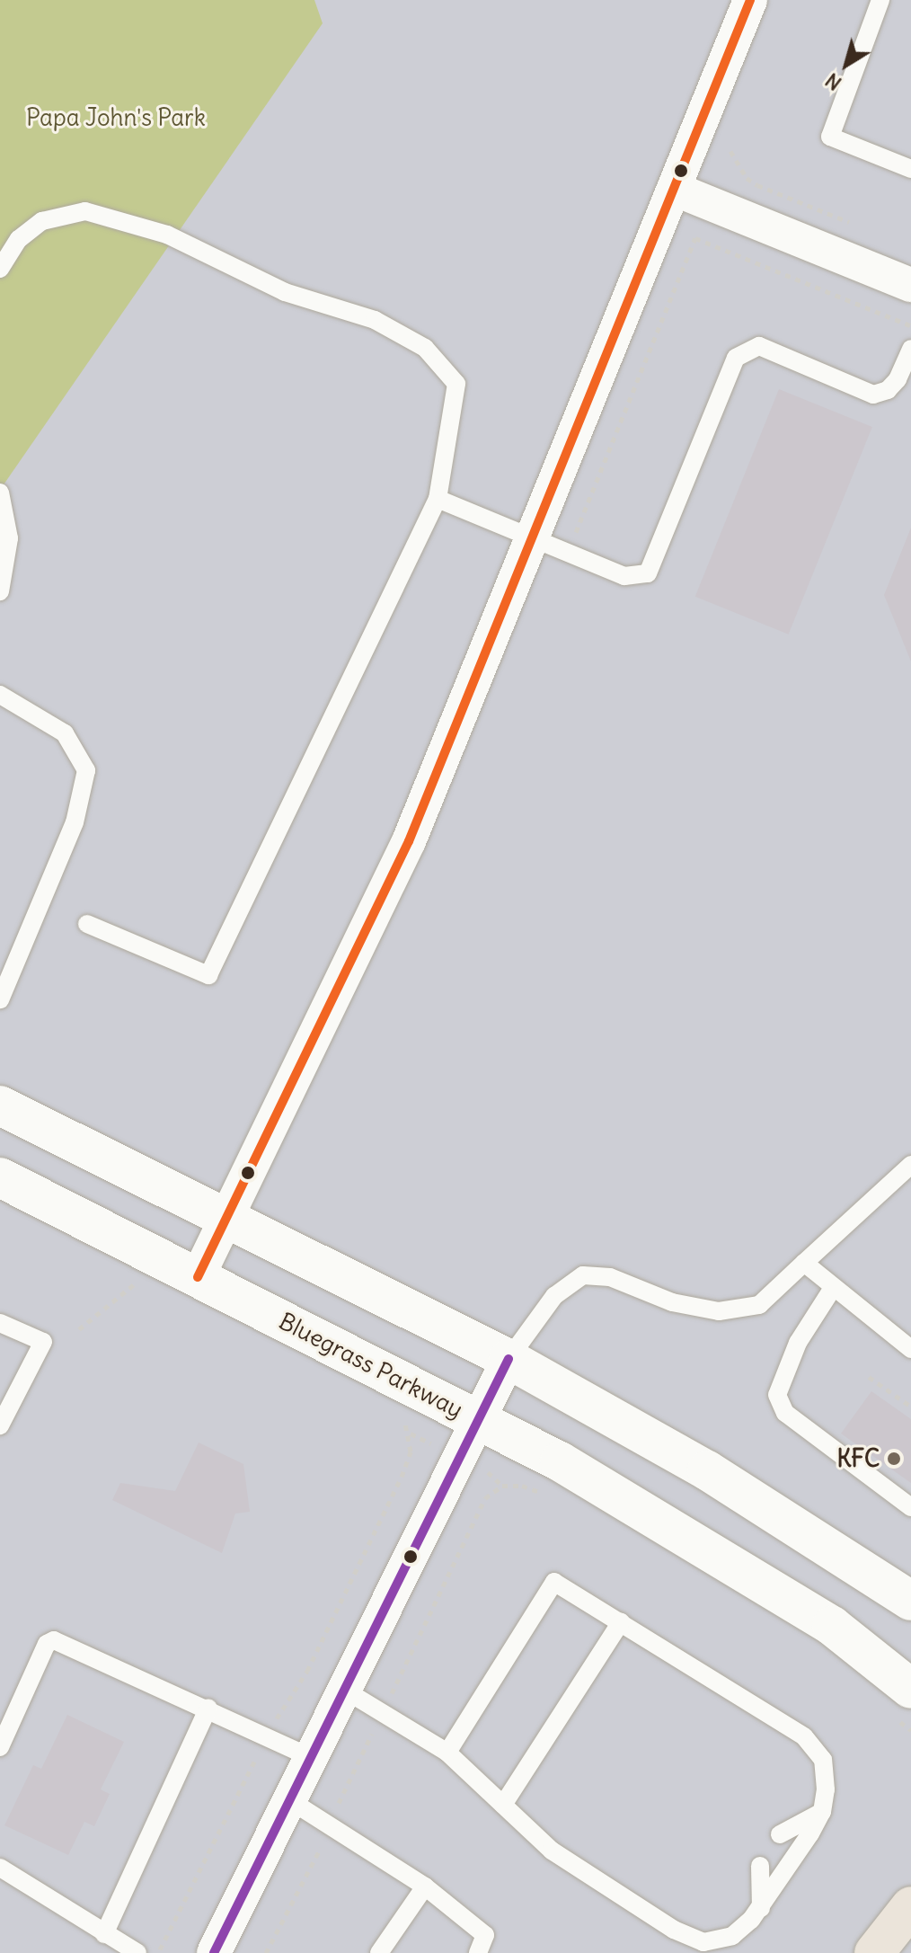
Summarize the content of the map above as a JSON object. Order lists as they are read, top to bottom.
{
  "streets": {
    "street": ["Bluegrass Parkway"]
  },
  "parks": ["Papa John's Park"],
  "places": ["KFC"],
  "north": "bottom left"
}
